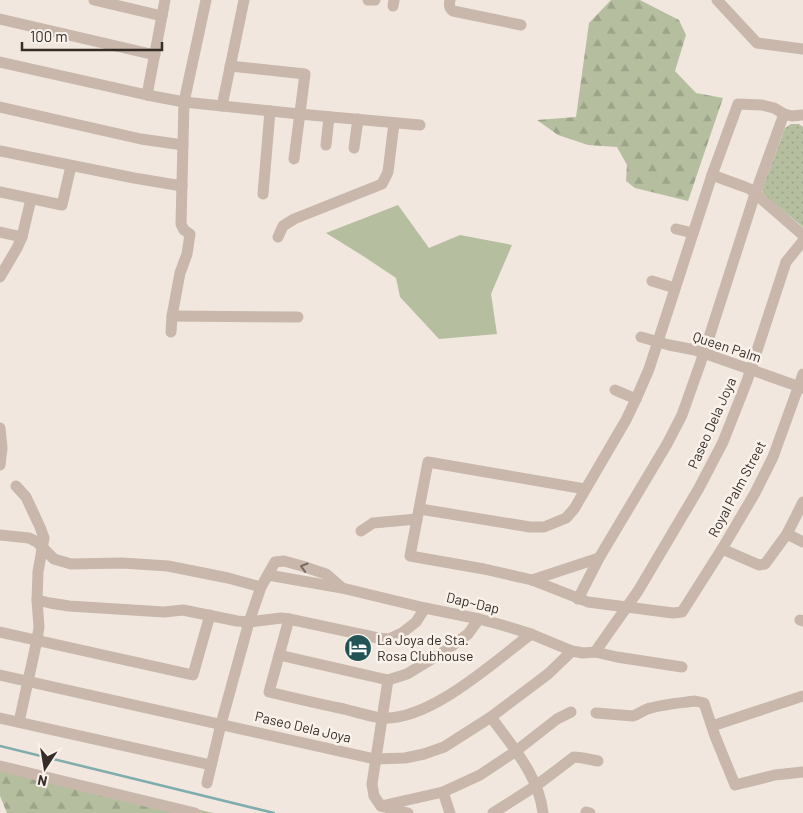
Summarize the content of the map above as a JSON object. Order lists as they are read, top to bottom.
{
  "streets": {
    "street": [
      "Queen Palm",
      "Paseo Dela Joya",
      "Royal Palm Street",
      "Dap~Dap"
    ]
  },
  "crossings": [
    ["Queen Palm", "Paseo Dela Joya"],
    ["Queen Palm", "Royal Palm Street"],
    ["Paseo Dela Joya", "Royal Palm Street"],
    ["Paseo Dela Joya", "Dap~Dap"]
  ],
  "places": {
    "hotel": ["La Joya de Sta. Rosa Clubhouse"]
  },
  "scale_bar": "100 m",
  "north": "bottom"
}
